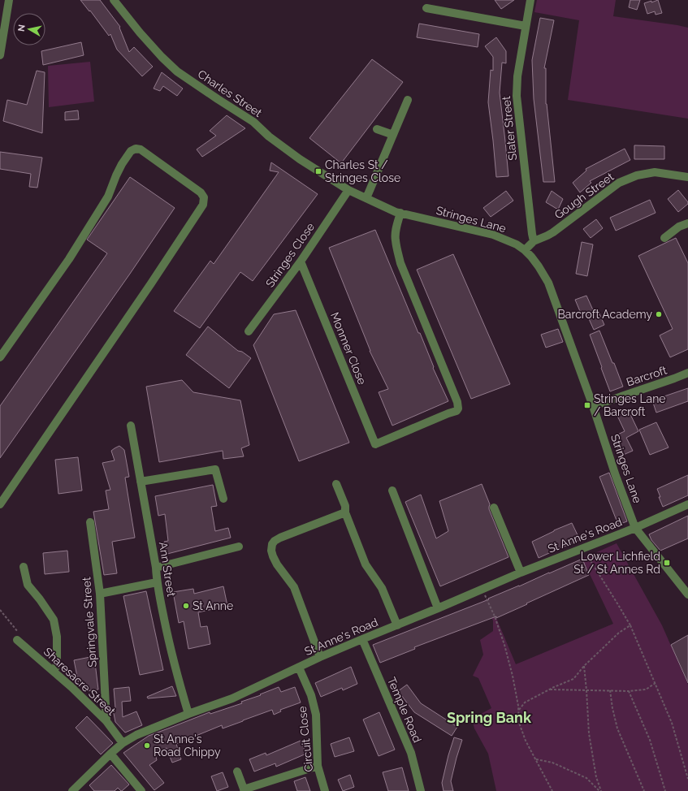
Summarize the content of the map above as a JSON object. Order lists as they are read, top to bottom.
{
  "streets": {
    "street": [
      "Charles Street",
      "Slater Street",
      "Gough Street",
      "Stringes Lane",
      "Stringes Close",
      "Monmer Close",
      "Barcroft",
      "St Anne's Road",
      "Ann Street",
      "Springvale Street",
      "Sharesacre Street",
      "Temple Road",
      "Circuit Close"
    ]
  },
  "crossings": [
    ["Charles Street", "Stringes Lane"],
    ["Charles Street", "Stringes Close"],
    ["Slater Street", "Gough Street"],
    ["Stringes Lane", "Stringes Close"],
    ["Stringes Lane", "Monmer Close"],
    ["Stringes Lane", "Barcroft"],
    ["Stringes Lane", "St Anne's Road"],
    ["Stringes Close", "Monmer Close"],
    ["St Anne's Road", "Ann Street"],
    ["St Anne's Road", "Sharesacre Street"],
    ["St Anne's Road", "Temple Road"],
    ["St Anne's Road", "Circuit Close"],
    ["Springvale Street", "Sharesacre Street"]
  ],
  "districts": ["Spring Bank"],
  "places": {
    "transit": ["Charles St / Stringes Close", "Stringes Lane / Barcroft", "Lower Lichfield St / St Annes Rd"],
    "other": ["Barcroft Academy", "St Anne", "St Anne's Road Chippy"]
  },
  "north": "left"
}
